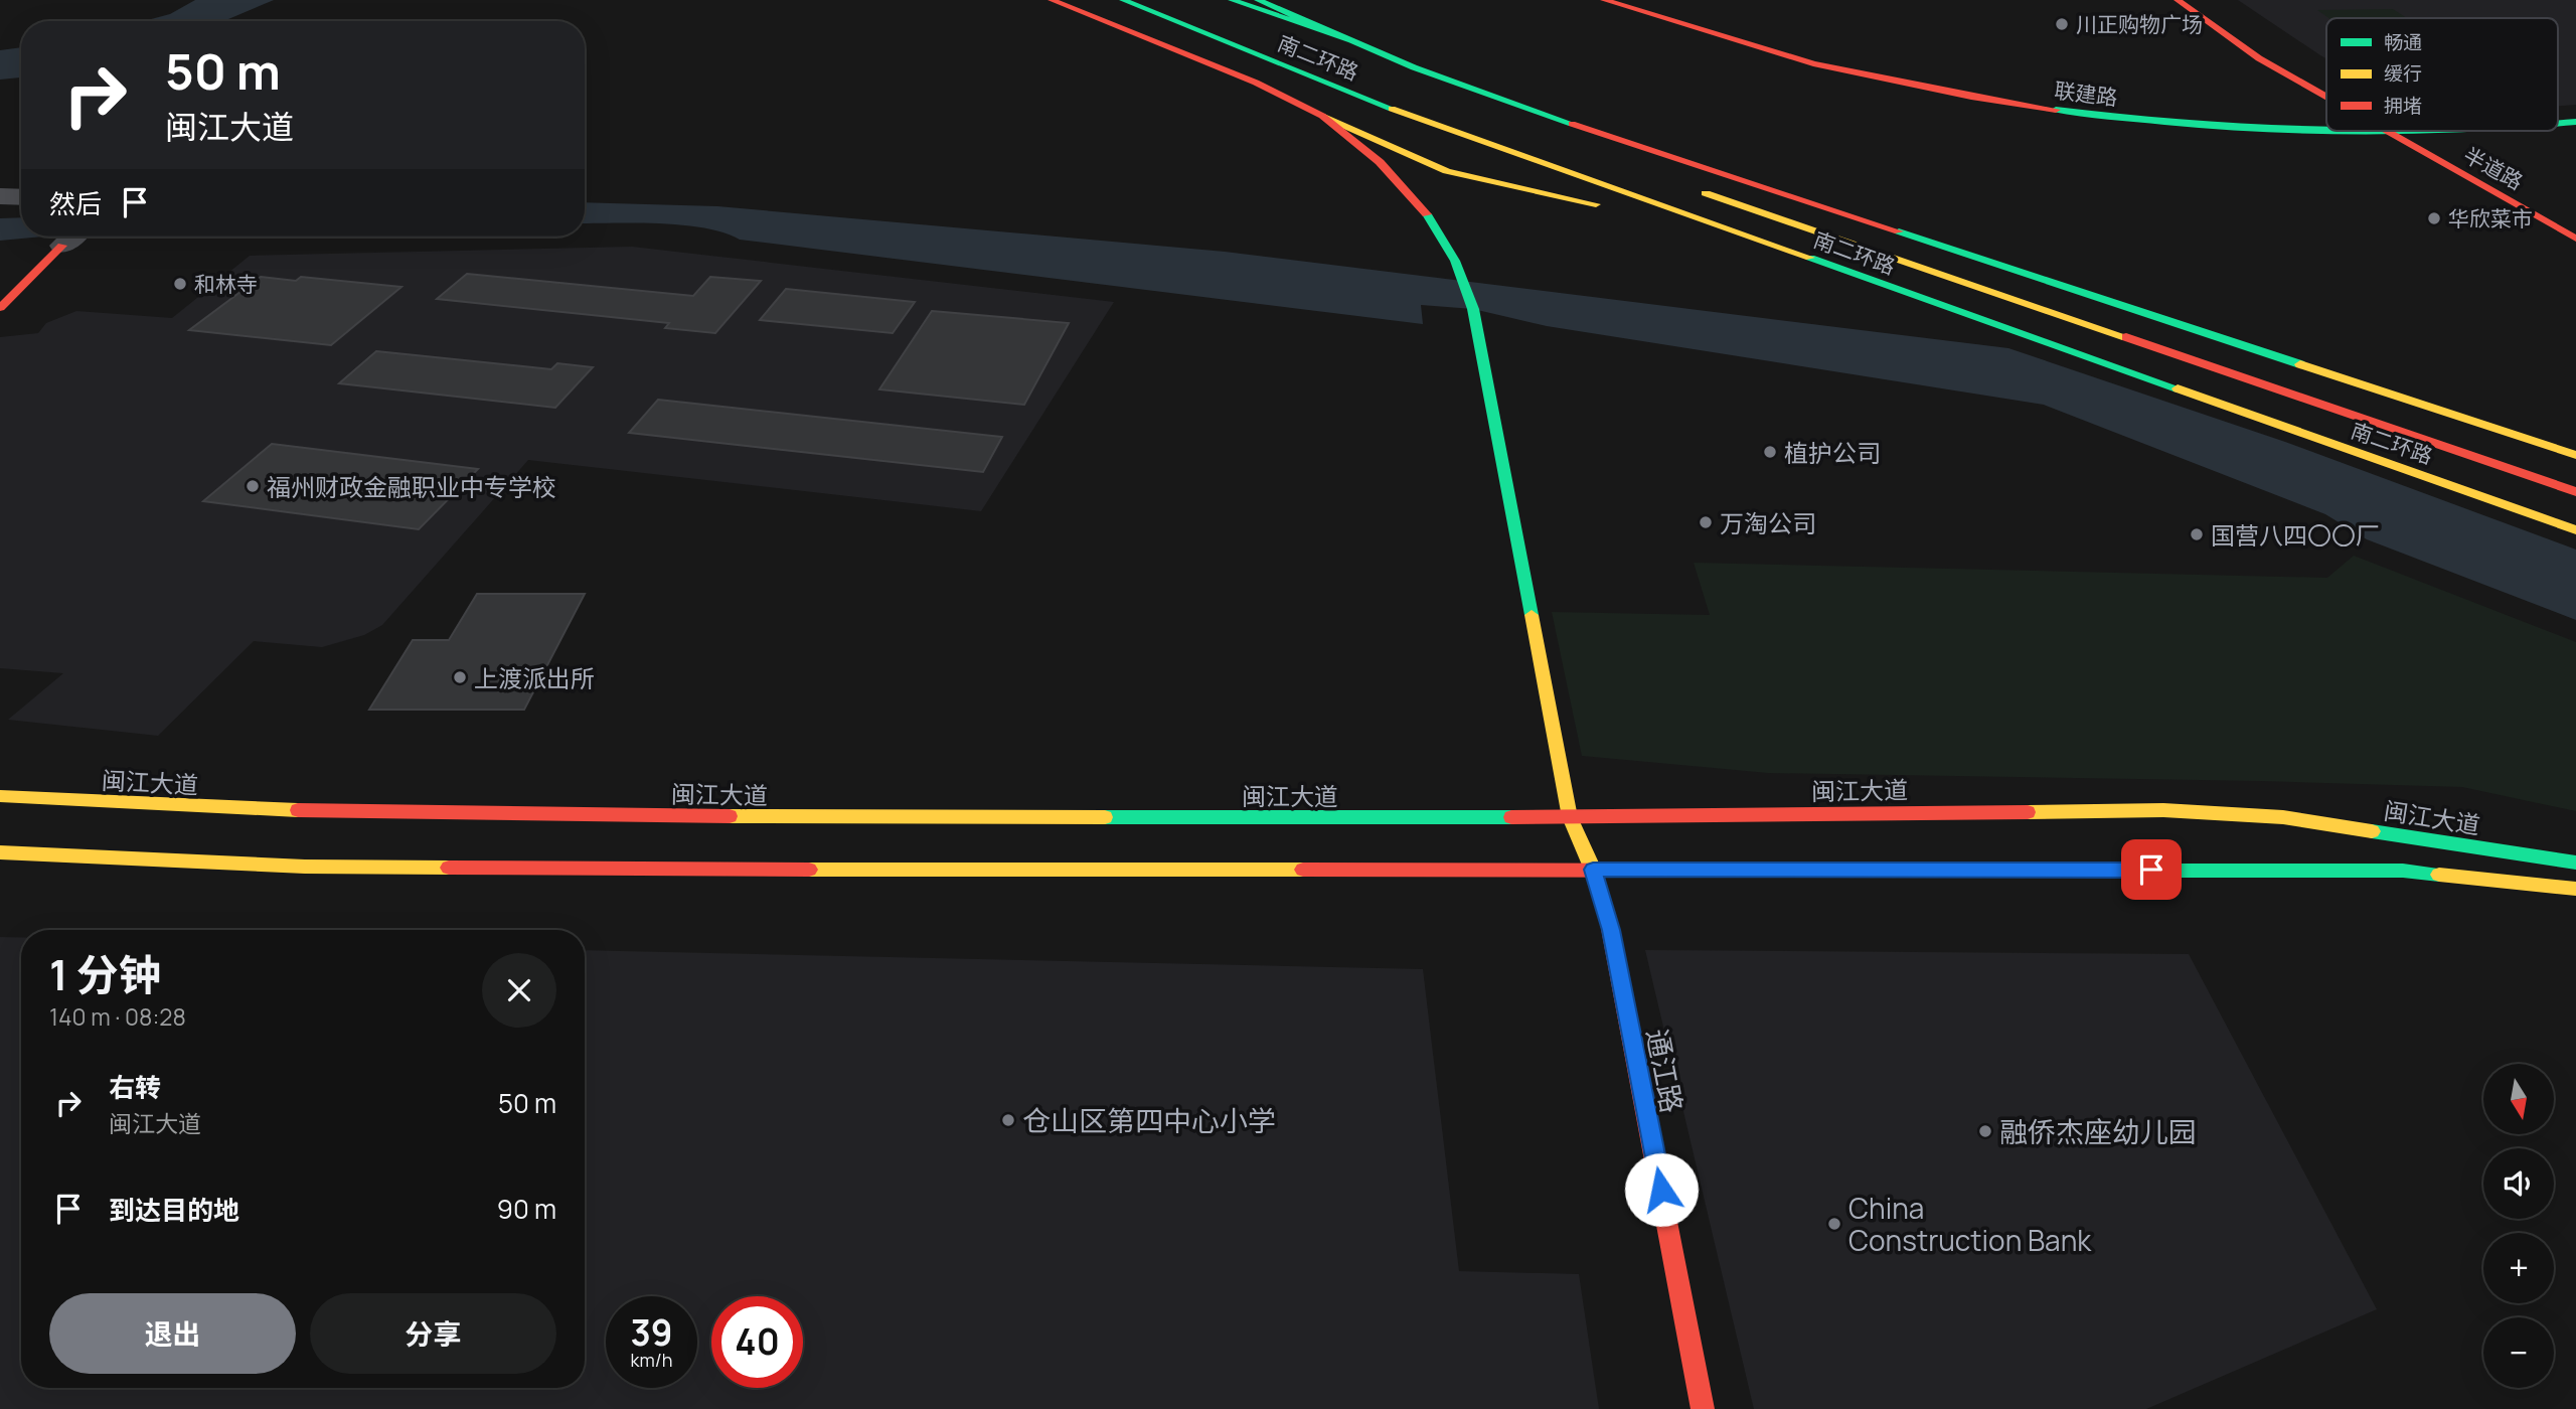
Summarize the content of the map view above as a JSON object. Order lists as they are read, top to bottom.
{
  "streets": {
    "main road": [
      "南二环路",
      "联建路",
      "半道路",
      "闽江大道",
      "通江路"
    ]
  },
  "crossings": [
    ["联建路", "半道路"],
    ["闽江大道", "通江路"]
  ],
  "places": [
    "川正购物广场",
    "华欣菜市",
    "和林寺",
    "植护公司",
    "福州财政金融职业中专学校",
    "万淘公司",
    "国营八四〇〇厂",
    "上渡派出所",
    "仓山区第四中心小学",
    "融侨杰座幼儿园",
    "China Construction Bank"
  ],
  "legend": ["畅通", "缓行", "拥堵"],
  "north": "bottom",
  "page": {
    "turn": ["50 m", "闽江大道"],
    "then": "然后",
    "heading": ["1 分钟", "140 m · 08:28"],
    "list": [
      {
        "name": "右转",
        "note": "闽江大道",
        "value": "50 m"
      },
      {
        "name": "到达目的地",
        "value": "90 m"
      }
    ],
    "map_buttons": ["+", "−"],
    "buttons": ["退出", "分享"],
    "speed": "39 km/h",
    "limit": "40"
  }
}
